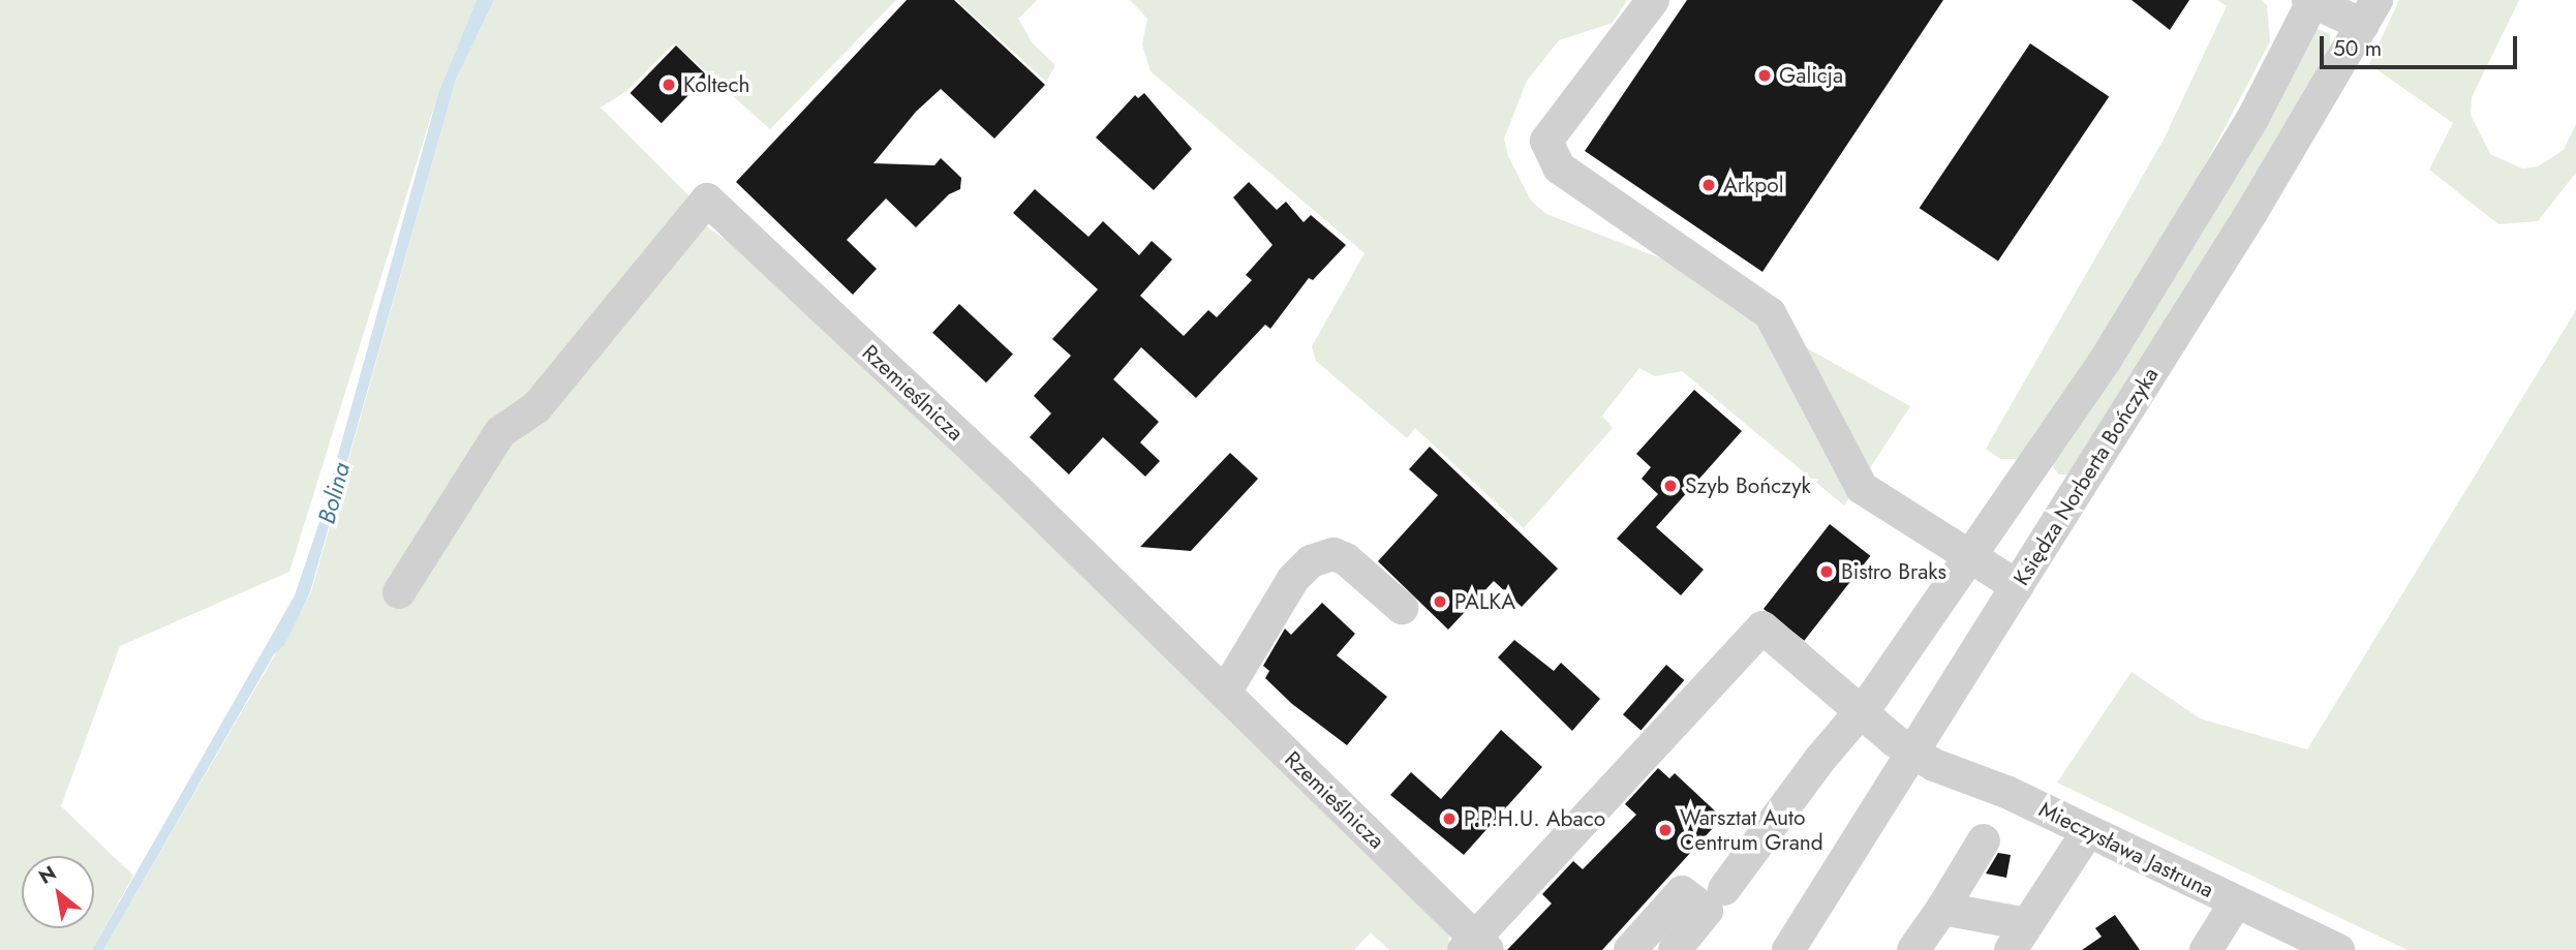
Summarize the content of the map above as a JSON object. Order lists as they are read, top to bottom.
{
  "streets": {
    "street": ["Rzemieślnicza", "Księdza Norberta Bończyka", "Mieczysława Jastruna"]
  },
  "crossings": [
    ["Rzemieślnicza", "Księdza Norberta Bończyka"],
    ["Rzemieślnicza", "Mieczysława Jastruna"],
    ["Księdza Norberta Bończyka", "Mieczysława Jastruna"]
  ],
  "water": ["Bolina"],
  "places": [
    "Galicja",
    "Koltech",
    "Arkpol",
    "Szyb Bończyk",
    "Bistro Braks",
    "PALKA",
    "P.P.H.U. Abaco",
    "Warsztat Auto Centrum Grand"
  ],
  "scale_bar": "50 m",
  "north": "top left"
}
